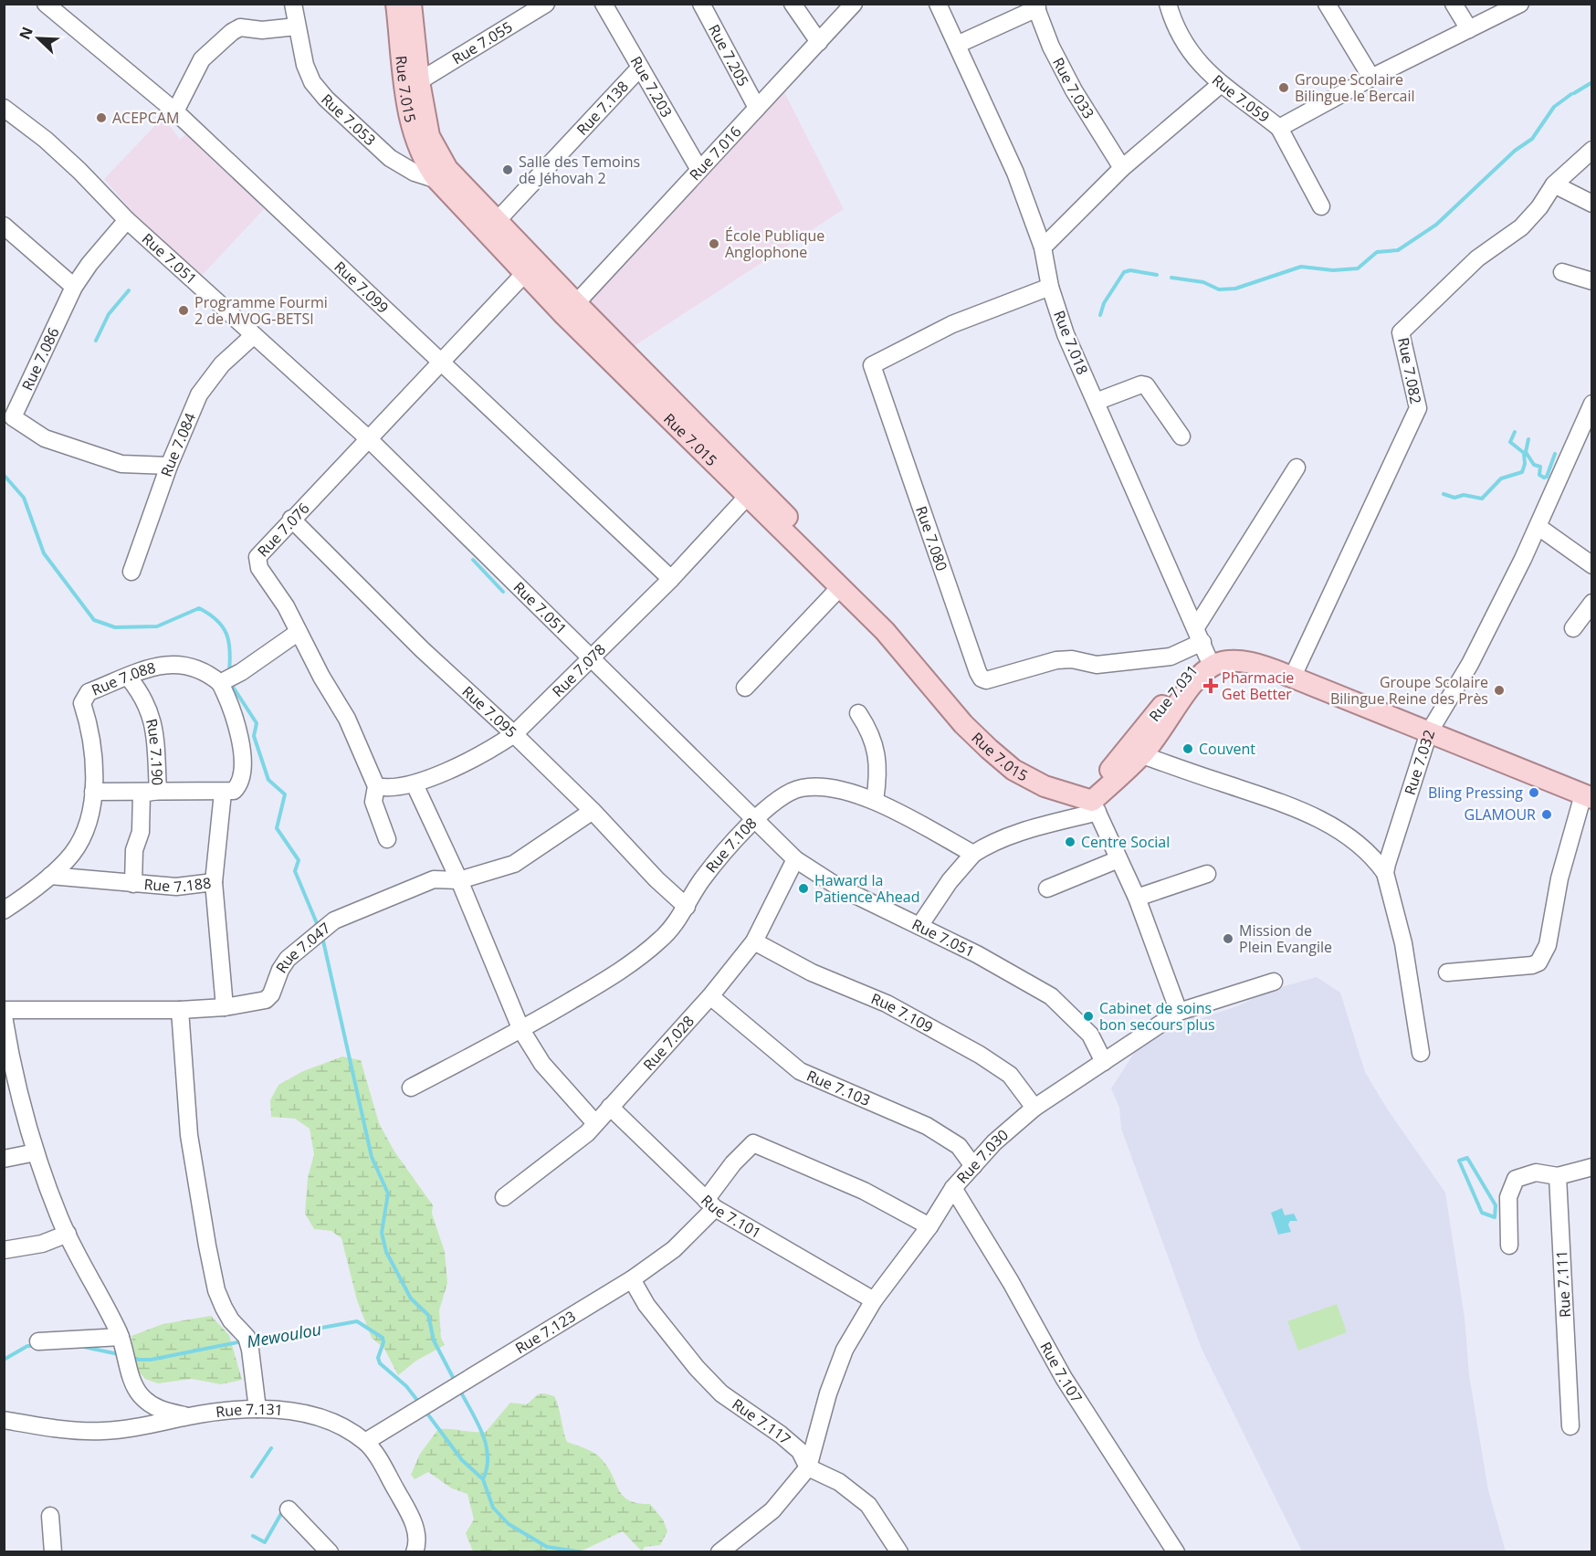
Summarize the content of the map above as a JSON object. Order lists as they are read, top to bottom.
{
  "streets": {
    "main road": ["Rue 7.015", "Rue 7.031"],
    "street": [
      "Rue 7.055",
      "Rue 7.205",
      "Rue 7.203",
      "Rue 7.033",
      "Rue 7.059",
      "Rue 7.138",
      "Rue 7.053",
      "Rue 7.016",
      "Rue 7.051",
      "Rue 7.099",
      "Rue 7.018",
      "Rue 7.086",
      "Rue 7.082",
      "Rue 7.084",
      "Rue 7.076",
      "Rue 7.080",
      "Rue 7.078",
      "Rue 7.088",
      "Rue 7.095",
      "Rue 7.190",
      "Rue 7.032",
      "Rue 7.108",
      "Rue 7.188",
      "Rue 7.047",
      "Rue 7.109",
      "Rue 7.028",
      "Rue 7.103",
      "Rue 7.030",
      "Rue 7.101",
      "Rue 7.111",
      "Rue 7.123",
      "Rue 7.107",
      "Rue 7.131",
      "Rue 7.117"
    ]
  },
  "crossings": [
    ["Rue 7.055", "Rue 7.015"],
    ["Rue 7.205", "Rue 7.016"],
    ["Rue 7.203", "Rue 7.138"],
    ["Rue 7.203", "Rue 7.016"],
    ["Rue 7.015", "Rue 7.138"],
    ["Rue 7.015", "Rue 7.053"],
    ["Rue 7.015", "Rue 7.016"],
    ["Rue 7.015", "Rue 7.076"],
    ["Rue 7.015", "Rue 7.078"],
    ["Rue 7.015", "Rue 7.031"],
    ["Rue 7.051", "Rue 7.086"],
    ["Rue 7.051", "Rue 7.084"],
    ["Rue 7.051", "Rue 7.076"],
    ["Rue 7.051", "Rue 7.078"],
    ["Rue 7.051", "Rue 7.108"],
    ["Rue 7.051", "Rue 7.028"],
    ["Rue 7.051", "Rue 7.030"],
    ["Rue 7.099", "Rue 7.076"],
    ["Rue 7.099", "Rue 7.078"],
    ["Rue 7.018", "Rue 7.080"],
    ["Rue 7.018", "Rue 7.031"],
    ["Rue 7.086", "Rue 7.084"],
    ["Rue 7.082", "Rue 7.031"],
    ["Rue 7.076", "Rue 7.078"],
    ["Rue 7.076", "Rue 7.095"],
    ["Rue 7.080", "Rue 7.031"],
    ["Rue 7.078", "Rue 7.095"],
    ["Rue 7.088", "Rue 7.190"],
    ["Rue 7.088", "Rue 7.188"],
    ["Rue 7.031", "Rue 7.032"],
    ["Rue 7.095", "Rue 7.108"],
    ["Rue 7.095", "Rue 7.047"],
    ["Rue 7.190", "Rue 7.188"],
    ["Rue 7.188", "Rue 7.047"],
    ["Rue 7.109", "Rue 7.028"],
    ["Rue 7.109", "Rue 7.030"],
    ["Rue 7.028", "Rue 7.103"],
    ["Rue 7.028", "Rue 7.101"],
    ["Rue 7.103", "Rue 7.030"],
    ["Rue 7.030", "Rue 7.101"],
    ["Rue 7.030", "Rue 7.123"],
    ["Rue 7.030", "Rue 7.107"],
    ["Rue 7.030", "Rue 7.117"],
    ["Rue 7.101", "Rue 7.123"],
    ["Rue 7.123", "Rue 7.131"],
    ["Rue 7.123", "Rue 7.117"]
  ],
  "water": ["Mewoulou"],
  "places": {
    "other": [
      "Groupe Scolaire Bilingue le Bercail",
      "ACEPCAM",
      "Salle des Temoins de Jéhovah 2",
      "École Publique Anglophone",
      "Programme Fourmi 2 de MVOG-BETSI",
      "Groupe Scolaire Bilingue Reine des Près",
      "Couvent",
      "Bling Pressing",
      "GLAMOUR",
      "Centre Social",
      "Haward la Patience Ahead",
      "Mission de Plein Evangile",
      "Cabinet de soins bon secours plus"
    ],
    "health": ["Pharmacie Get Better"]
  },
  "north": "top left"
}
